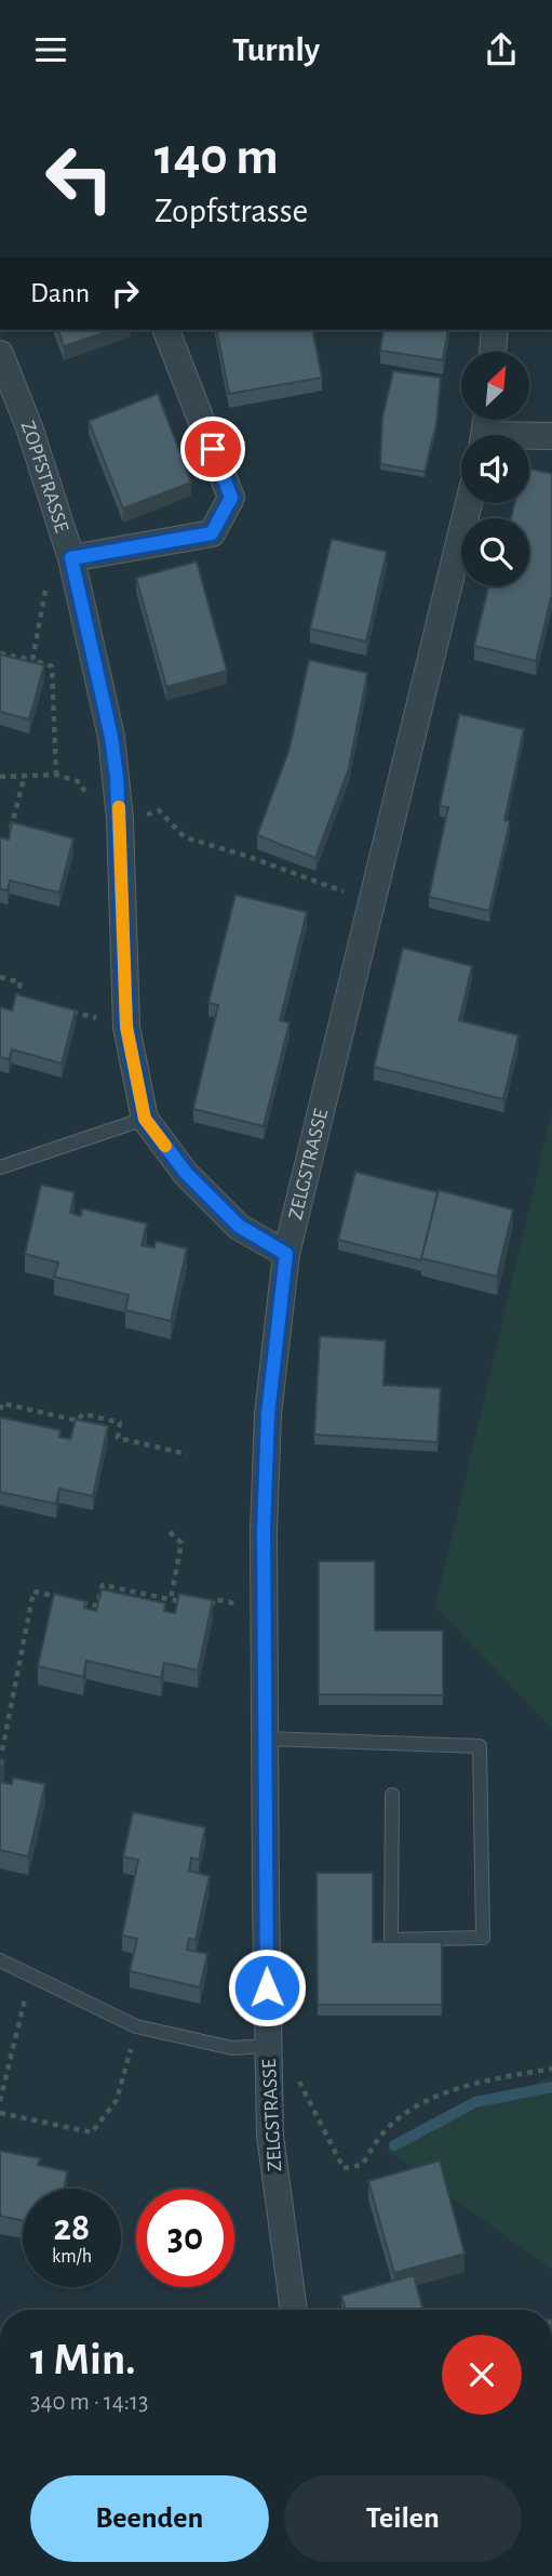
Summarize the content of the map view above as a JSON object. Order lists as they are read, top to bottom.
{
  "streets": {
    "street": ["ZOPFSTRASSE", "ZELGSTRASSE"]
  },
  "crossings": [
    ["ZOPFSTRASSE", "ZELGSTRASSE"]
  ],
  "north": "top right",
  "page": {
    "header": "Turnly",
    "turn": ["140 m", "Zopfstrasse"],
    "then": "Dann",
    "speed": "28 km/h",
    "limit": "30",
    "heading": ["1 Min.", "340 m · 14:13"],
    "buttons": ["Beenden", "Teilen"]
  }
}
